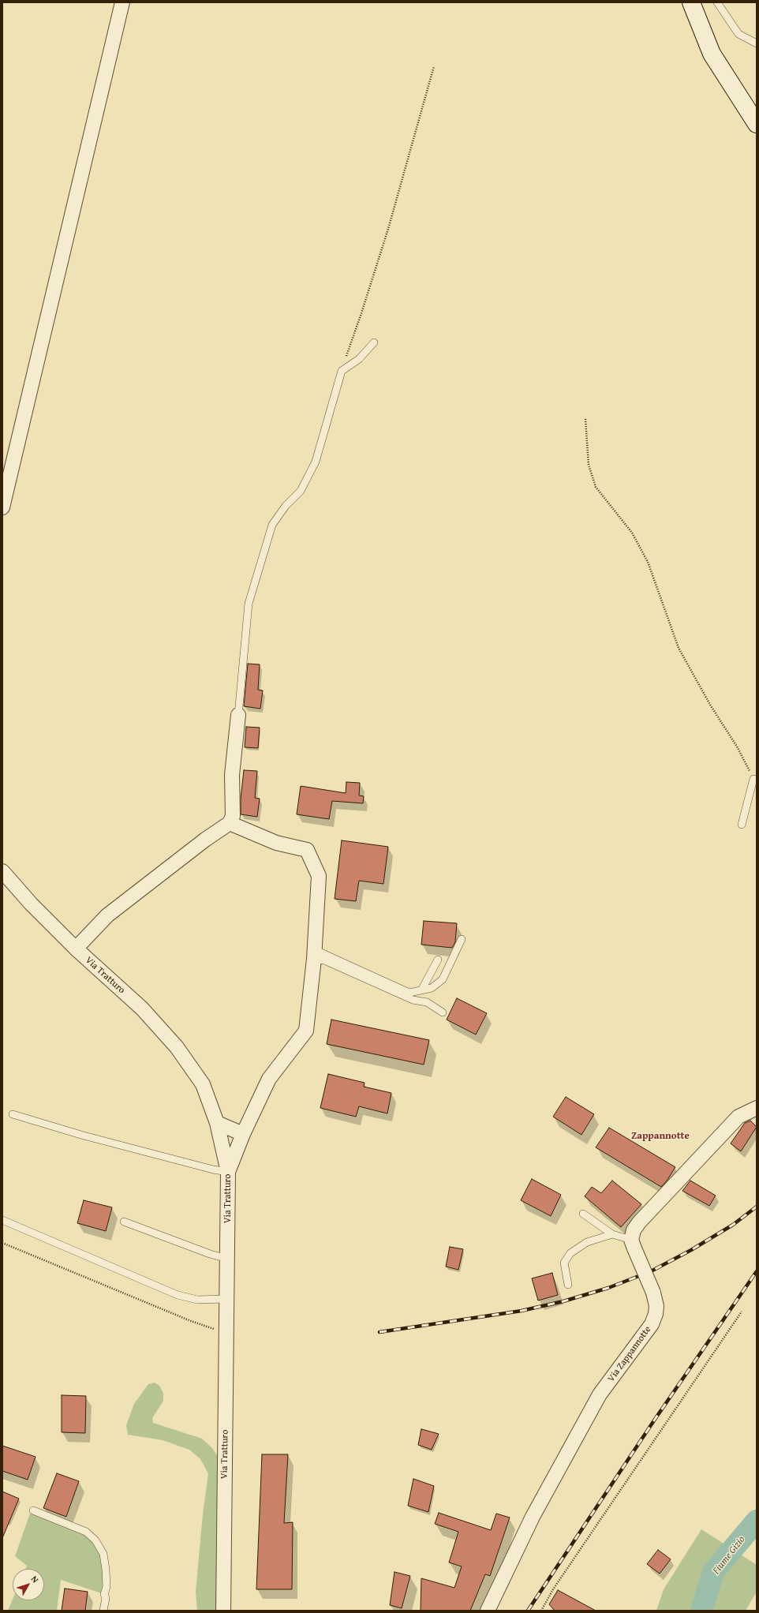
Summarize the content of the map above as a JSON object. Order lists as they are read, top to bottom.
{
  "streets": {
    "street": ["Via Tratturo", "Via Zappannotte"]
  },
  "districts": ["Zappannotte"],
  "water": ["Fiume Gizio"],
  "north": "top right"
}
